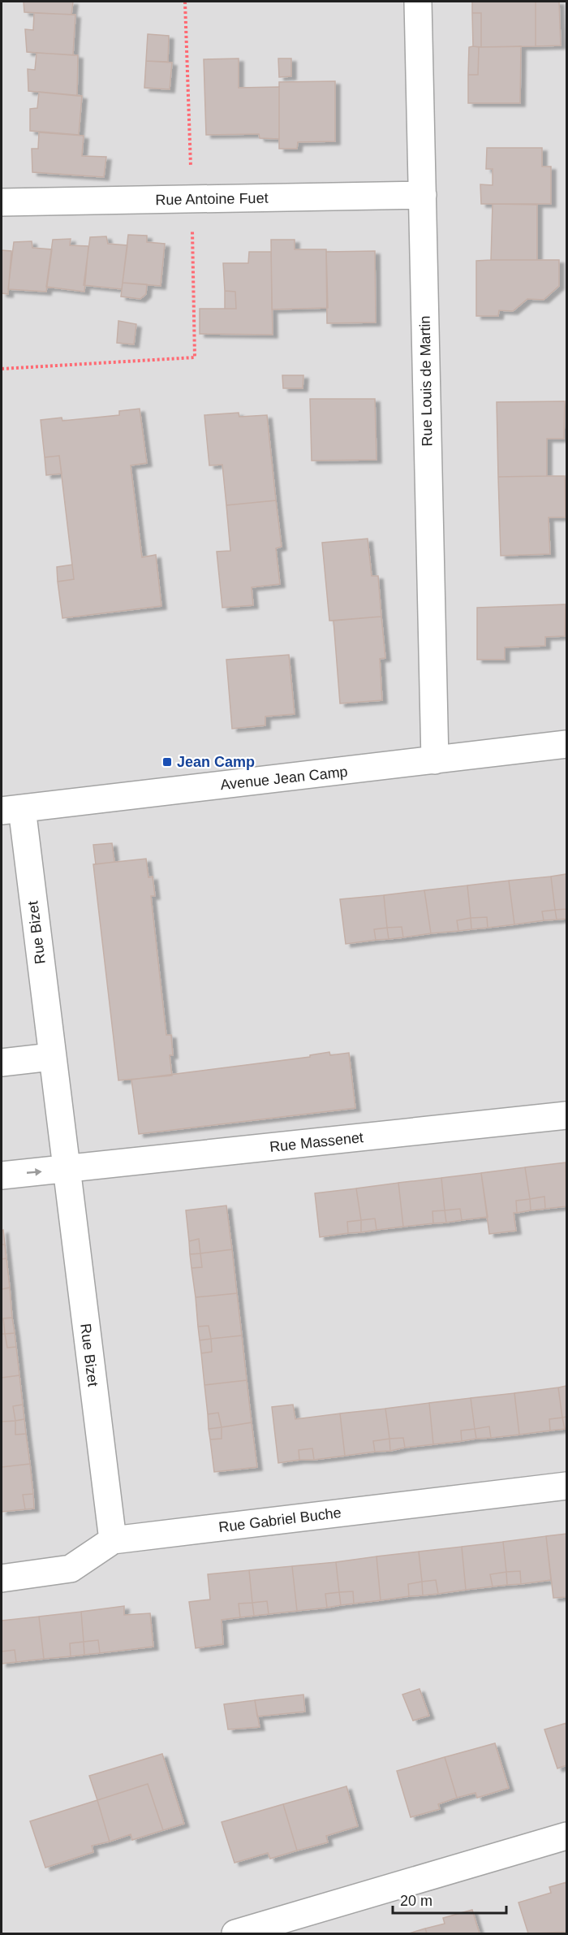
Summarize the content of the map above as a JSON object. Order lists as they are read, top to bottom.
{
  "streets": {
    "street": [
      "Rue Antoine Fuet",
      "Rue Louis de Martin",
      "Avenue Jean Camp",
      "Rue Bizet",
      "Rue Massenet",
      "Rue Gabriel Buche"
    ]
  },
  "crossings": [
    ["Rue Antoine Fuet", "Rue Louis de Martin"],
    ["Rue Louis de Martin", "Avenue Jean Camp"],
    ["Avenue Jean Camp", "Rue Bizet"],
    ["Rue Bizet", "Rue Massenet"],
    ["Rue Bizet", "Rue Gabriel Buche"]
  ],
  "places": {
    "transit": ["Jean Camp"]
  },
  "scale_bar": "20 m"
}
